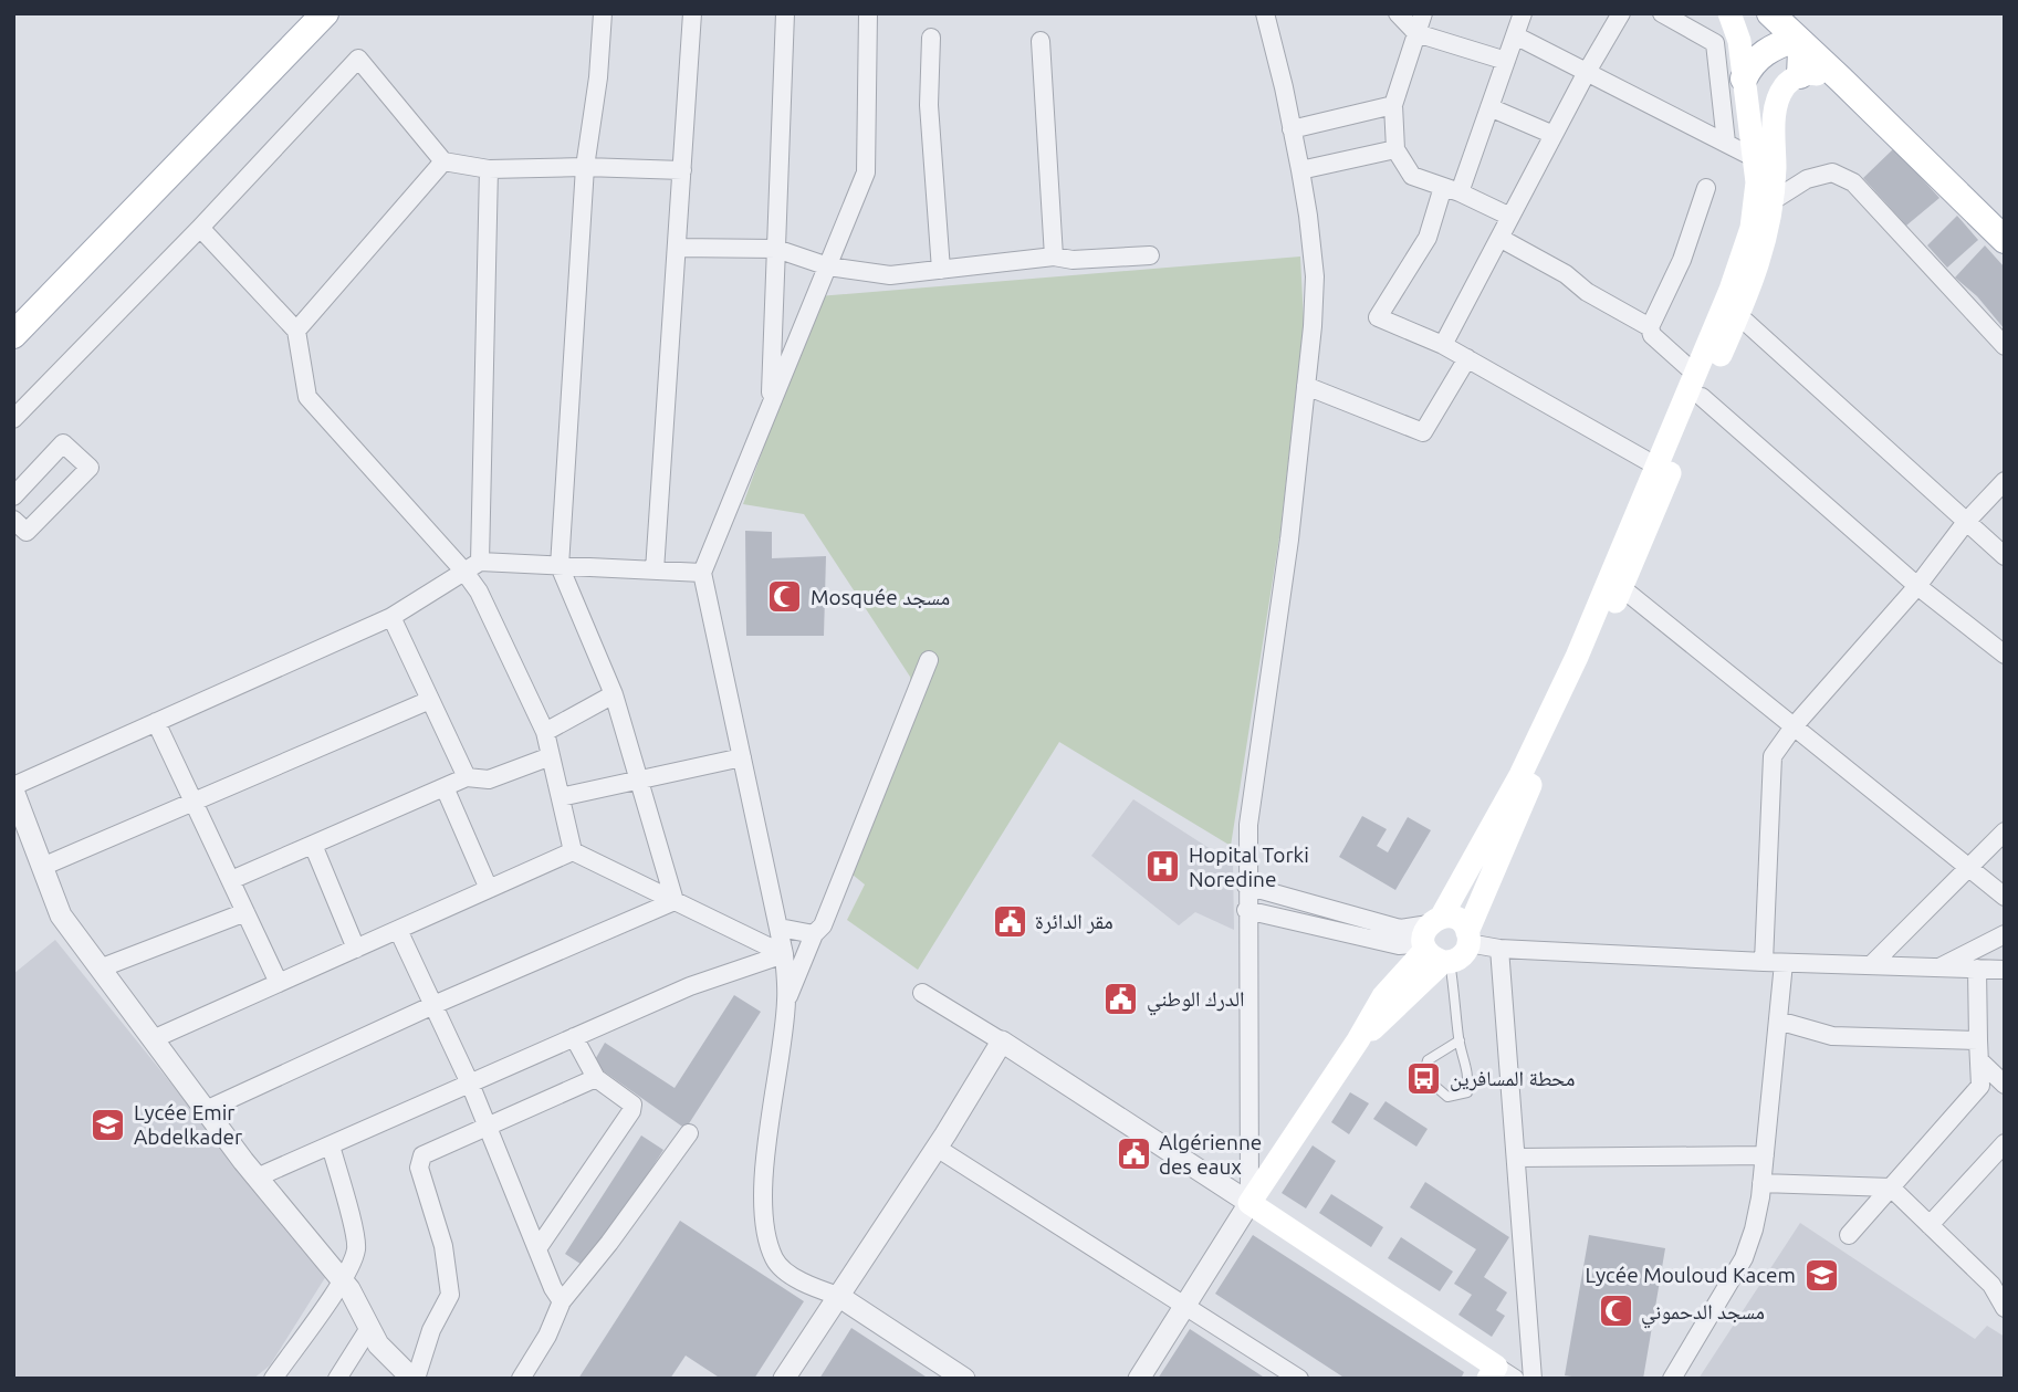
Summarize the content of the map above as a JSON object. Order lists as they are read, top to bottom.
{
  "places": {
    "mosque": ["Mosquée مسجد", "مسجد الدحموني"],
    "hospital": ["Hopital Torki Noredine"],
    "public building": ["مقر الدائرة", "الدرك الوطني", "Algérienne des eaux"],
    "bus stop": ["محطة المسافرين"],
    "school or university": ["Lycée Emir Abdelkader", "Lycée Mouloud Kacem"]
  }
}
